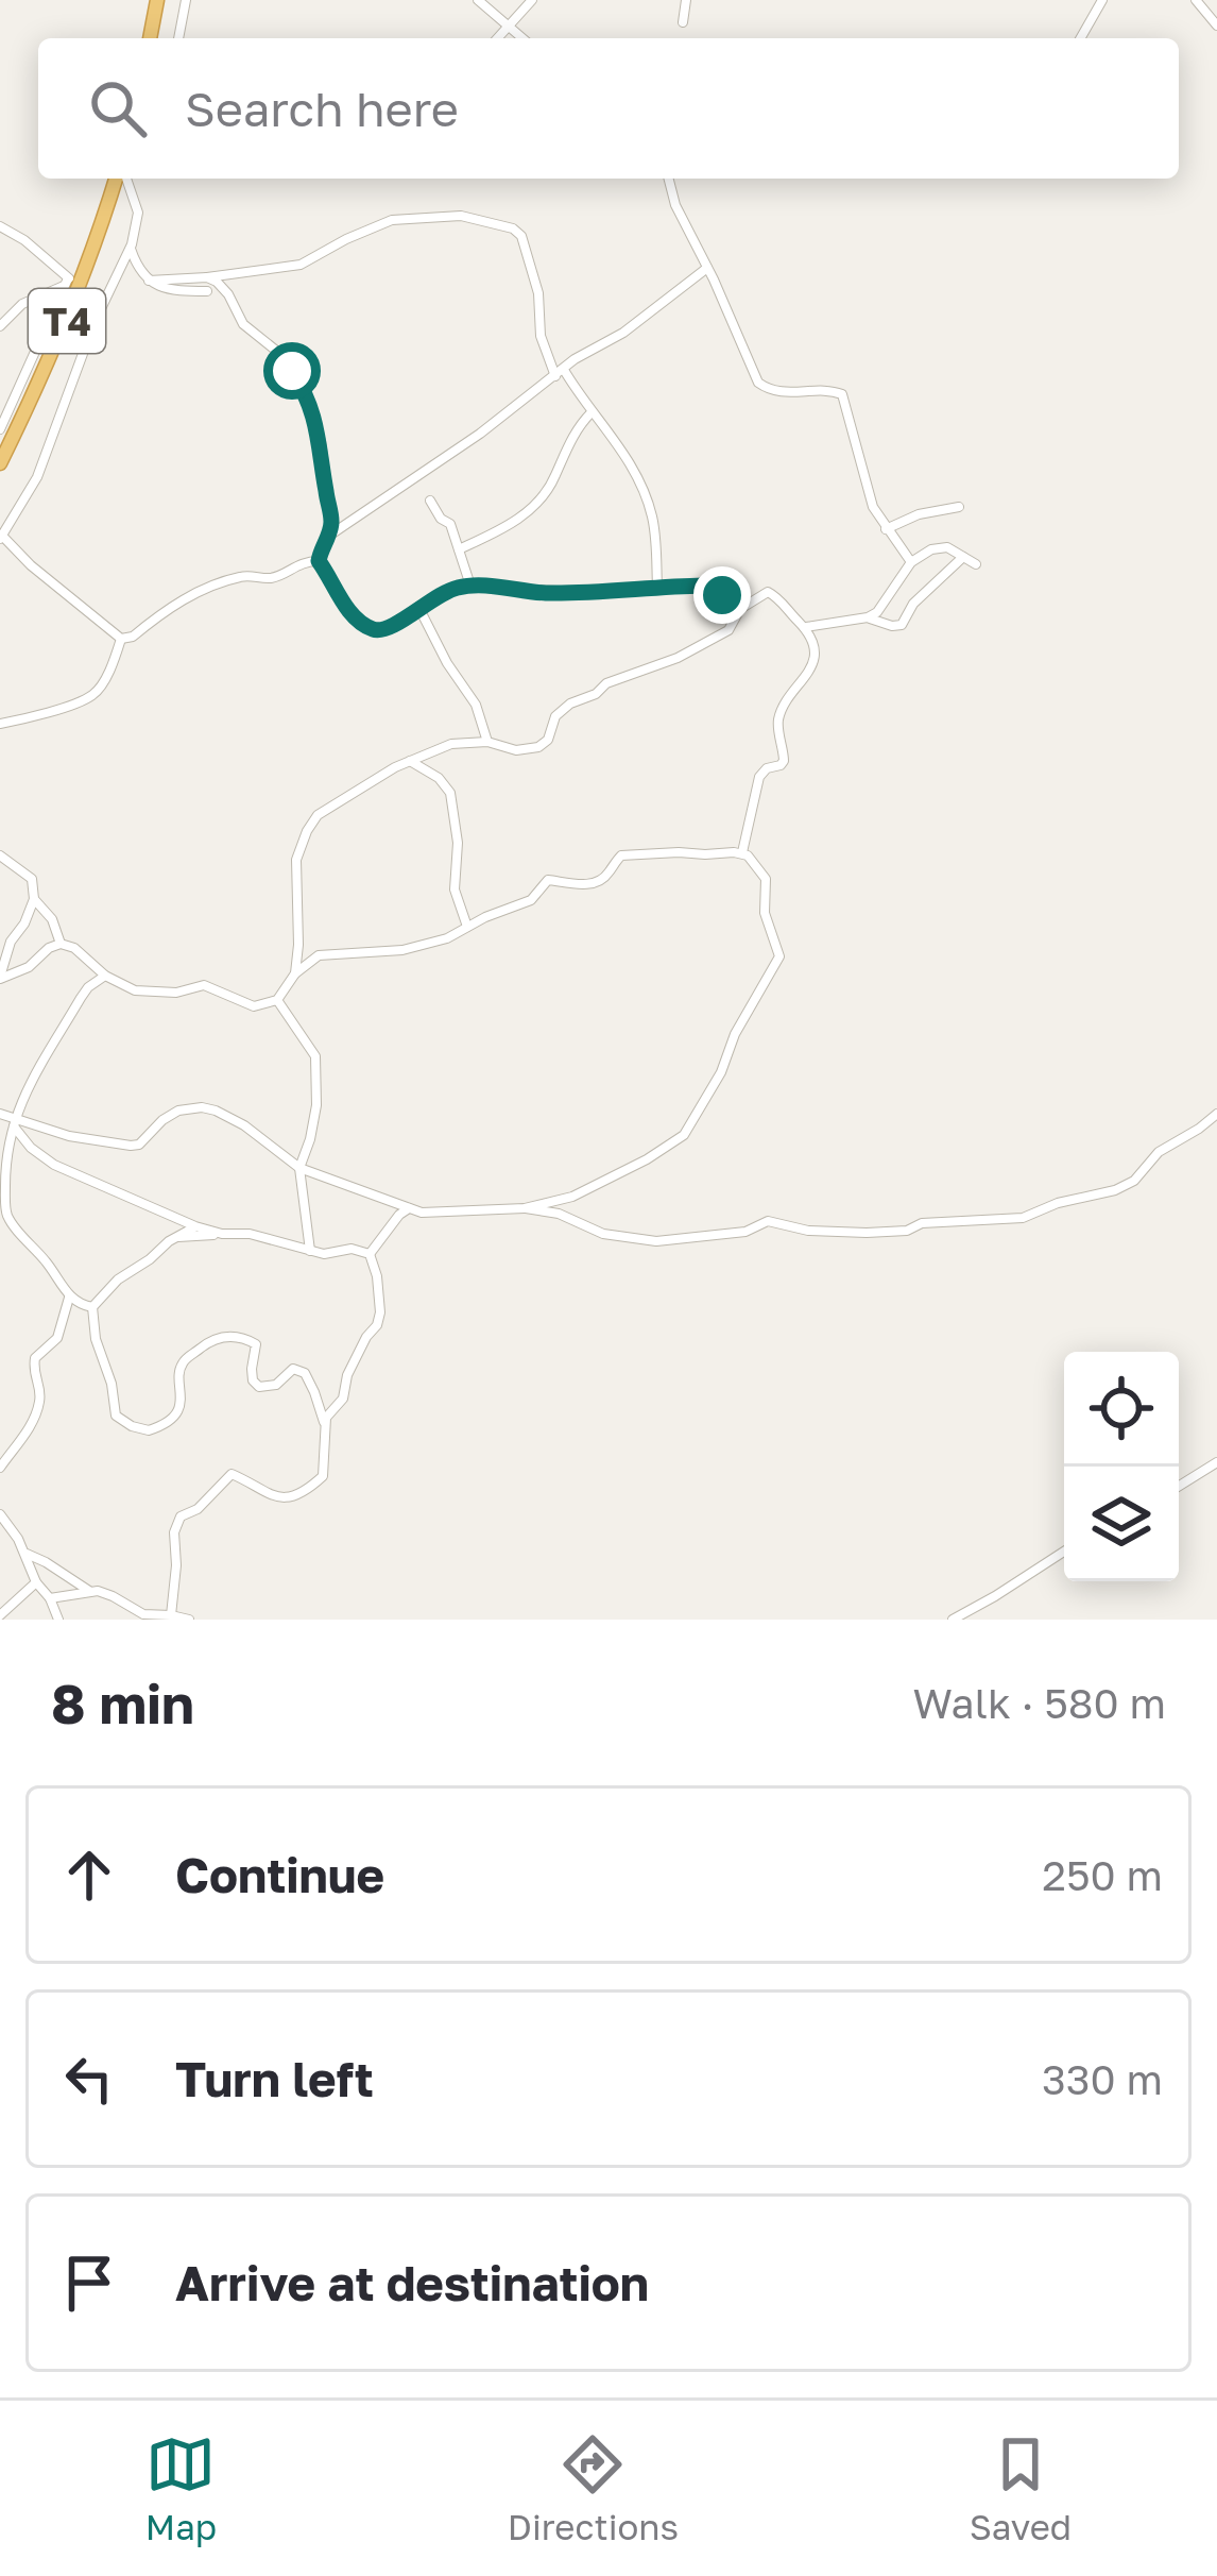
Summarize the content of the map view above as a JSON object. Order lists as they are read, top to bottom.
{
  "streets": {
    "highway": ["T4"]
  },
  "page": {
    "search": "Search here",
    "heading": ["8 min", "Walk · 580 m"],
    "list": [
      ["Continue", "250 m"],
      ["Turn left", "330 m"],
      "Arrive at destination"
    ],
    "nav": ["Map", "Directions", "Saved"]
  }
}
